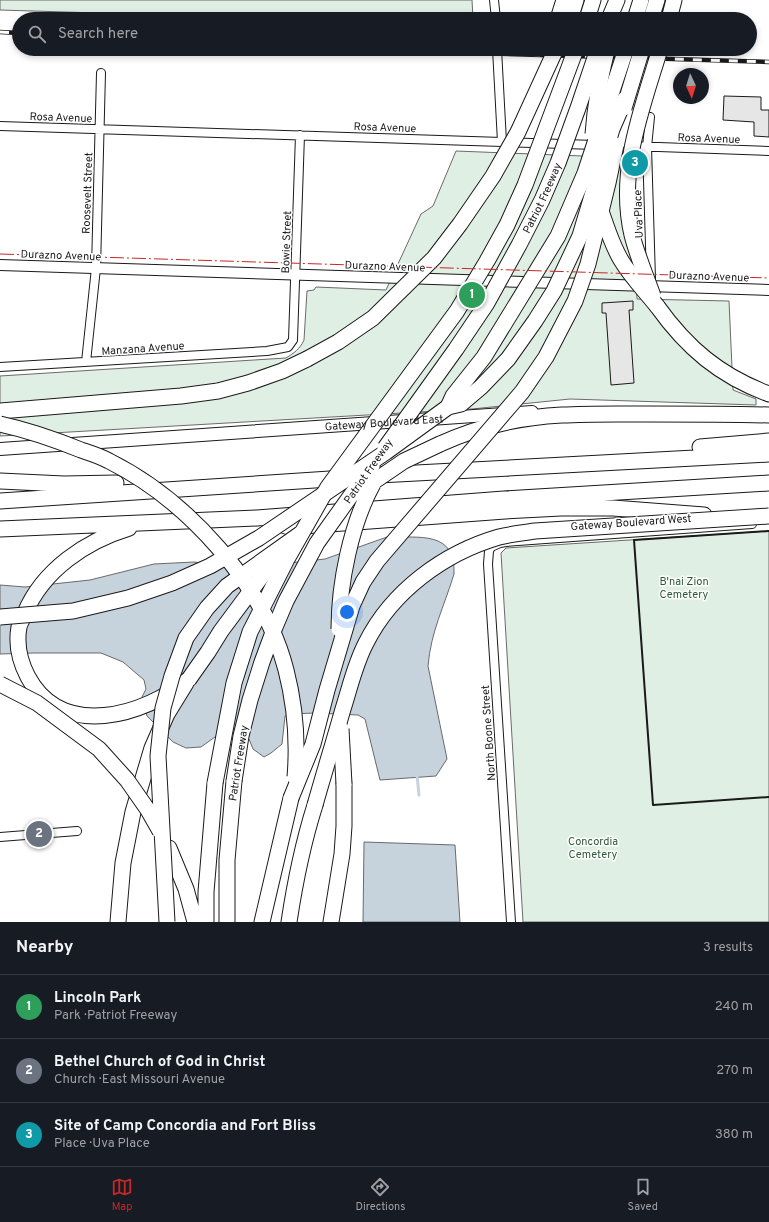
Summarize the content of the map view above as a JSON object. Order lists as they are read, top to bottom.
{
  "streets": {
    "highway": ["Patriot Freeway"],
    "main road": ["Gateway Boulevard East"],
    "street": [
      "Rosa Avenue",
      "Roosevelt Street",
      "Uva Place",
      "Bowie Street",
      "Durazno Avenue",
      "Manzana Avenue",
      "Gateway Boulevard West",
      "North Boone Street"
    ]
  },
  "crossings": [
    ["Rosa Avenue", "Roosevelt Street"],
    ["Rosa Avenue", "Uva Place"],
    ["Rosa Avenue", "Bowie Street"],
    ["Roosevelt Street", "Durazno Avenue"],
    ["Roosevelt Street", "Manzana Avenue"],
    ["Uva Place", "Durazno Avenue"],
    ["Bowie Street", "Durazno Avenue"],
    ["Bowie Street", "Manzana Avenue"],
    ["Gateway Boulevard West", "North Boone Street"]
  ],
  "parks": ["B'nai Zion Cemetery", "Concordia Cemetery"],
  "north": "bottom",
  "page": {
    "search": "Search here",
    "pins": ["3", "1", "2"],
    "heading": ["Nearby", "3 results"],
    "list": [
      {
        "mark": "1",
        "name": "Lincoln Park",
        "note": "Park · Patriot Freeway",
        "value": "240 m"
      },
      {
        "mark": "2",
        "name": "Bethel Church of God in Christ",
        "note": "Church · East Missouri Avenue",
        "value": "270 m"
      },
      {
        "mark": "3",
        "name": "Site of Camp Concordia and Fort Bliss",
        "note": "Place · Uva Place",
        "value": "380 m"
      }
    ],
    "nav": ["Map", "Directions", "Saved"]
  }
}
